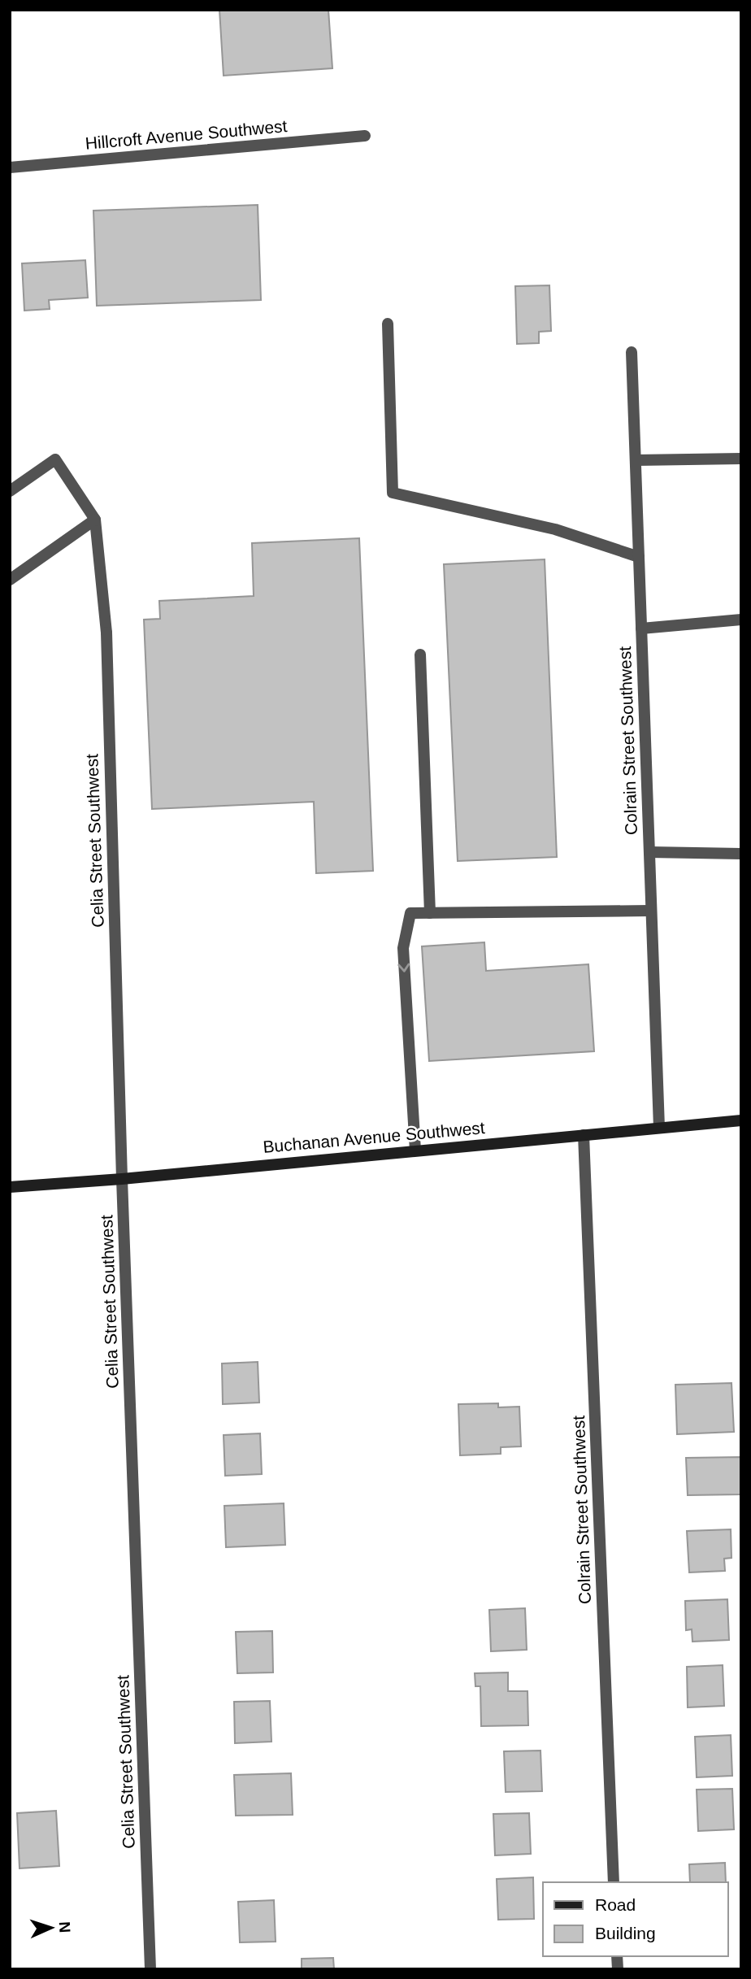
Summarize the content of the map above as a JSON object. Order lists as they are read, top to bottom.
{
  "streets": {
    "street": [
      "Hillcroft Avenue Southwest",
      "Colrain Street Southwest",
      "Celia Street Southwest",
      "Buchanan Avenue Southwest"
    ]
  },
  "crossings": [
    ["Colrain Street Southwest", "Buchanan Avenue Southwest"],
    ["Celia Street Southwest", "Buchanan Avenue Southwest"]
  ],
  "legend": ["Road", "Building"],
  "north": "right"
}
